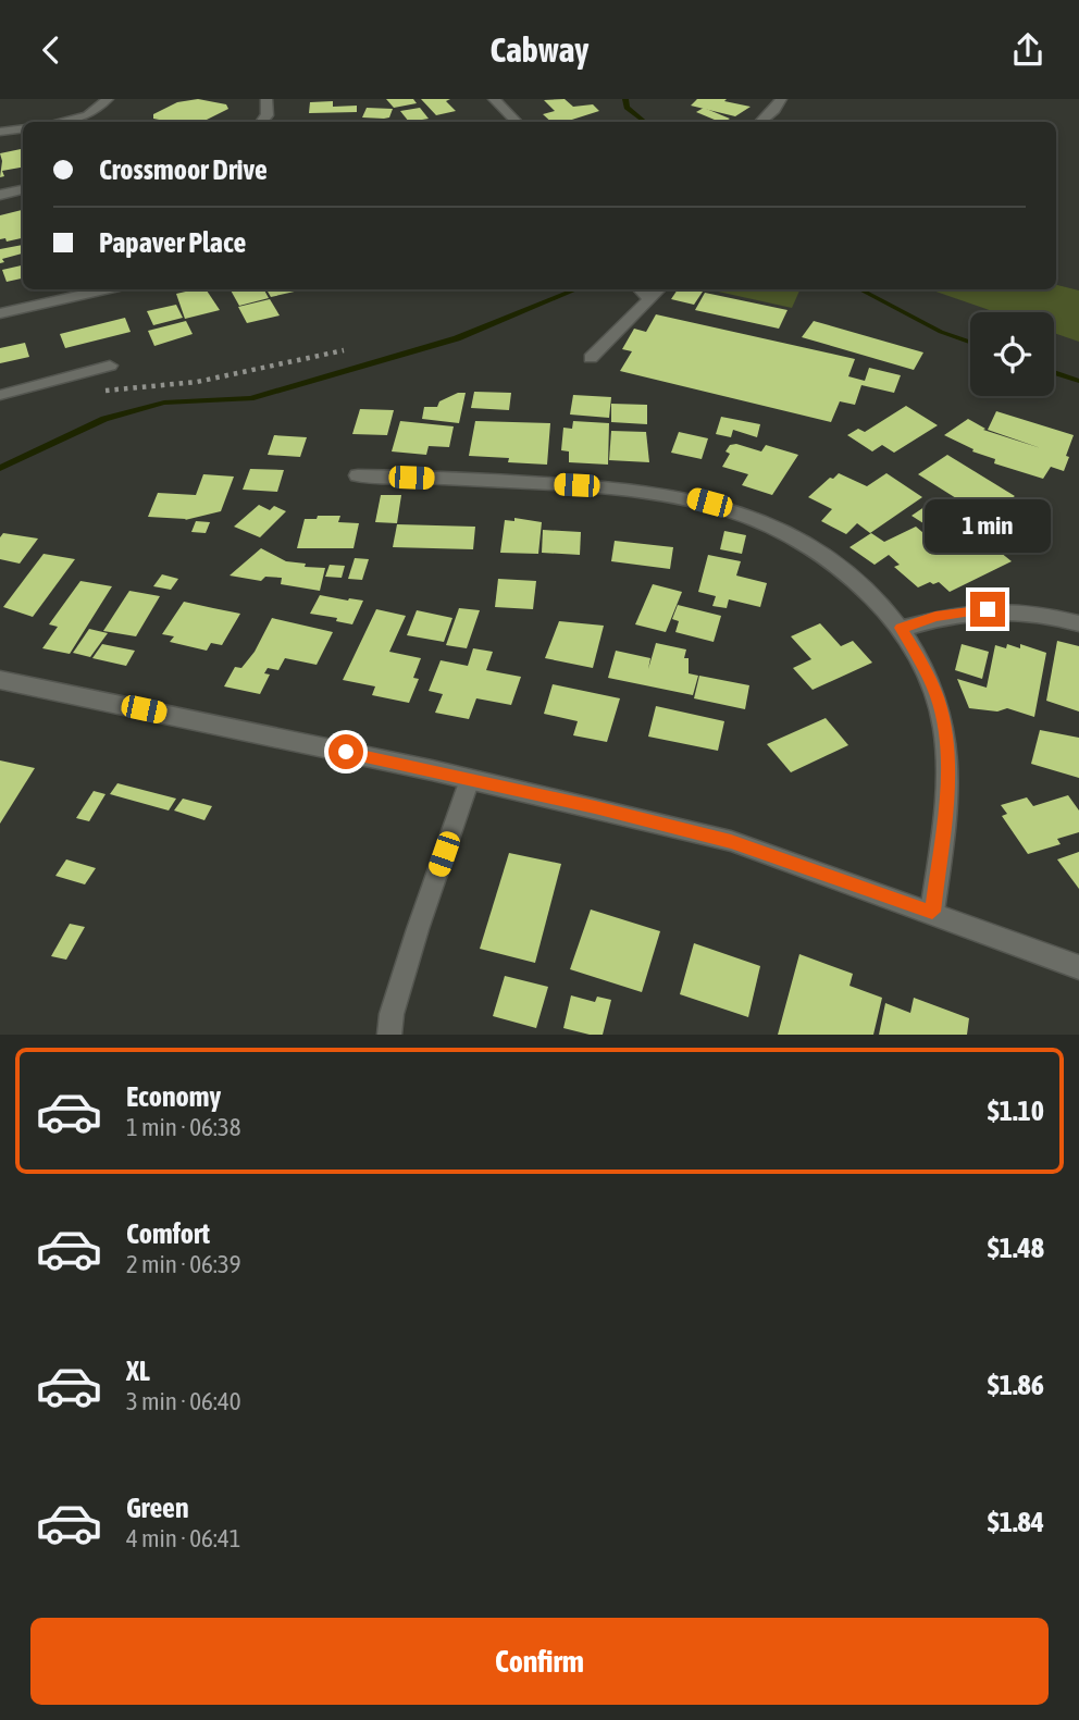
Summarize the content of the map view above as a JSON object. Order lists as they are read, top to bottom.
{
  "page": {
    "header": "Cabway",
    "banner": ["Crossmoor Drive", "Papaver Place"],
    "bubble": "1 min",
    "list": [
      {
        "name": "Economy",
        "note": "1 min · 06:38",
        "value": "$1.10"
      },
      {
        "name": "Comfort",
        "note": "2 min · 06:39",
        "value": "$1.48"
      },
      {
        "name": "XL",
        "note": "3 min · 06:40",
        "value": "$1.86"
      },
      {
        "name": "Green",
        "note": "4 min · 06:41",
        "value": "$1.84"
      }
    ],
    "buttons": "Confirm"
  }
}
